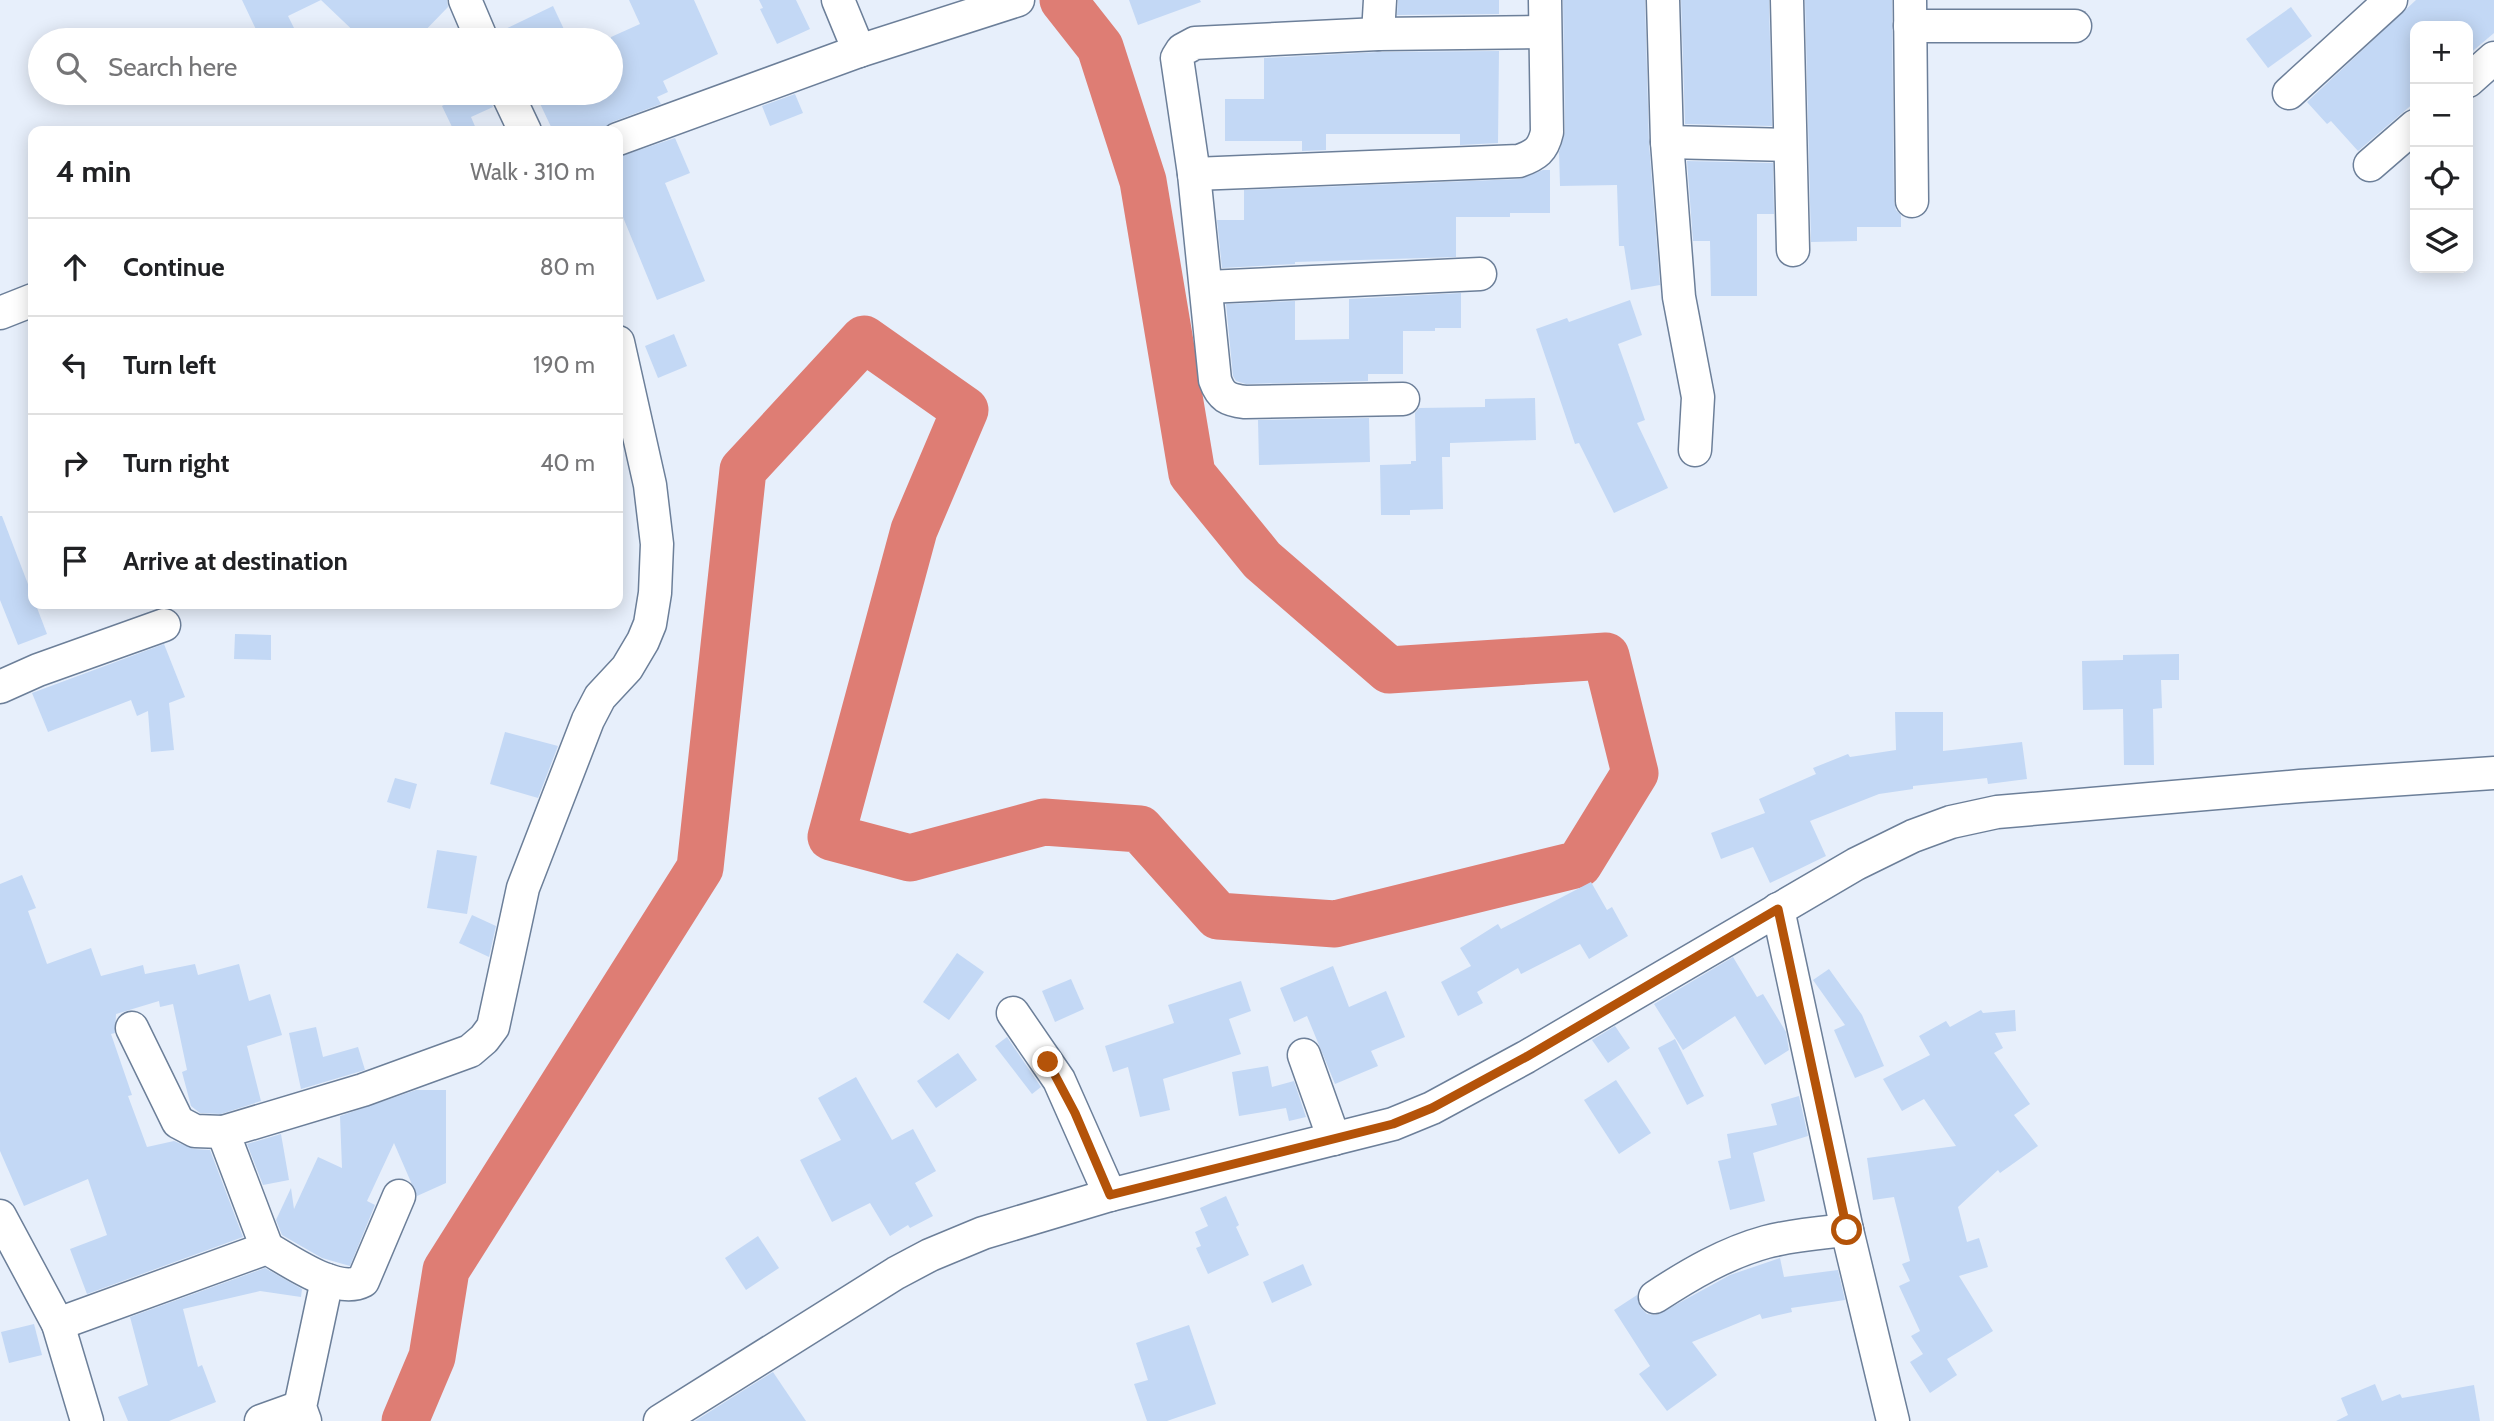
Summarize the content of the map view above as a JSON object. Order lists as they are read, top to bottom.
{
  "page": {
    "map_buttons": ["+", "−"],
    "search": "Search here",
    "heading": ["4 min", "Walk · 310 m"],
    "list": [
      ["Continue", "80 m"],
      ["Turn left", "190 m"],
      ["Turn right", "40 m"],
      "Arrive at destination"
    ]
  }
}
